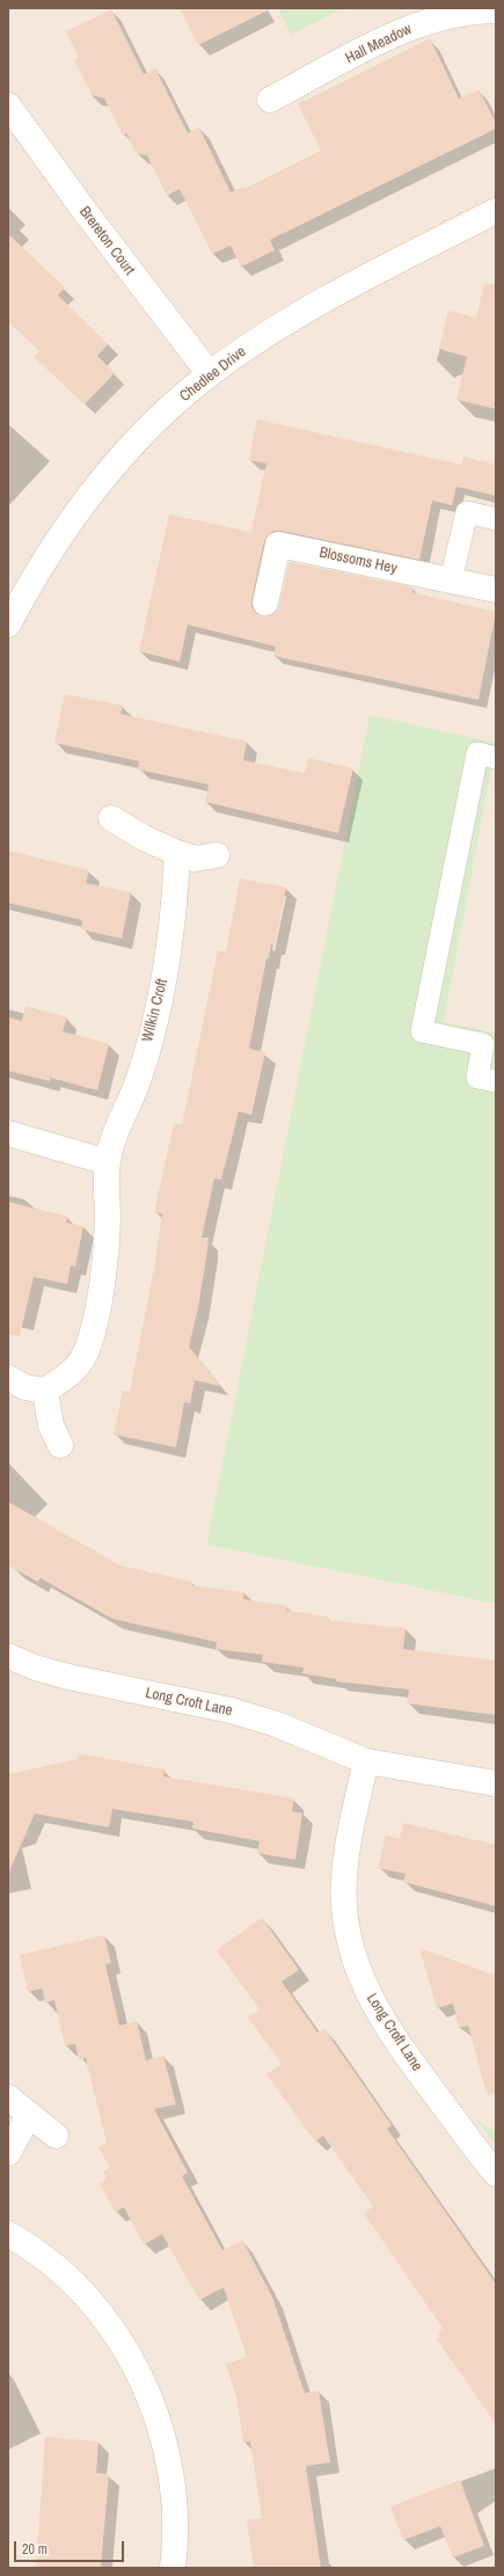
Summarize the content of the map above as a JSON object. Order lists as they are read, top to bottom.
{
  "streets": {
    "street": [
      "Hall Meadow",
      "Brereton Court",
      "Chedlee Drive",
      "Blossoms Hey",
      "Wilkin Croft",
      "Long Croft Lane"
    ]
  },
  "crossings": [
    ["Brereton Court", "Chedlee Drive"]
  ],
  "scale_bar": "20 m"
}
